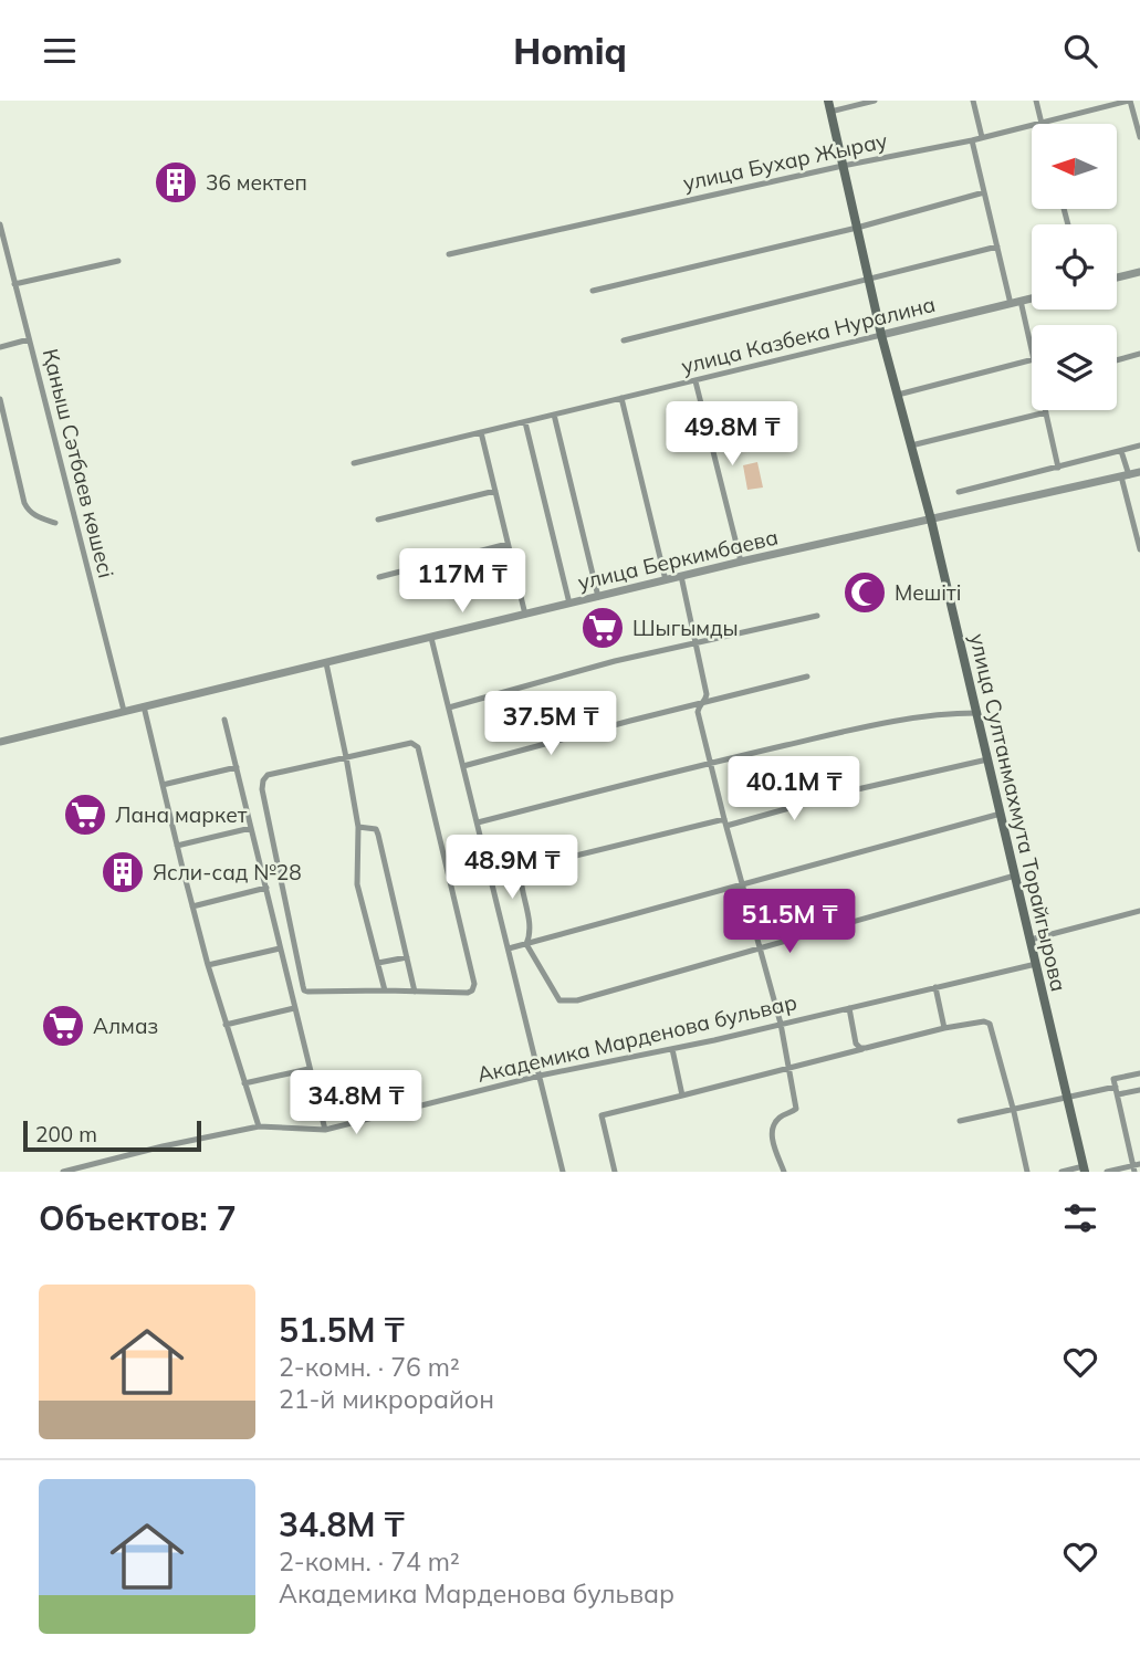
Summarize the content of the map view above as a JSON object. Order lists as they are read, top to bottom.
{
  "streets": {
    "main road": ["улица Султанмахмута Торайгырова"],
    "street": [
      "улица Бухар Жырау",
      "улица Казбека Нуралина",
      "Қаныш Сәтбаев көшесі",
      "улица Беркимбаева",
      "Академика Марденова бульвар"
    ]
  },
  "crossings": [
    ["улица Бухар Жырау", "улица Султанмахмута Торайгырова"],
    ["улица Казбека Нуралина", "улица Султанмахмута Торайгырова"],
    ["Қаныш Сәтбаев көшесі", "улица Беркимбаева"],
    ["улица Беркимбаева", "улица Султанмахмута Торайгырова"],
    ["улица Султанмахмута Торайгырова", "Академика Марденова бульвар"]
  ],
  "places": {
    "building": ["36 мектеп", "Ясли-сад №28"],
    "mosque": ["Мешіті"],
    "supermarket": ["Шыгымды", "Лана маркет", "Алмаз"]
  },
  "scale_bar": "200 m",
  "north": "left",
  "page": {
    "header": "Homiq",
    "price": [
      "49.8M ₸",
      "117M ₸",
      "37.5M ₸",
      "40.1M ₸",
      "48.9M ₸",
      "51.5M ₸",
      "34.8M ₸"
    ],
    "scale": "200 m",
    "heading": "Объектов: 7",
    "list": [
      {
        "name": "51.5M ₸",
        "note": "2-комн. · 76 m² · 21-й микрорайон"
      },
      {
        "name": "34.8M ₸",
        "note": "2-комн. · 74 m² · Академика Марденова бульвар"
      }
    ]
  }
}
